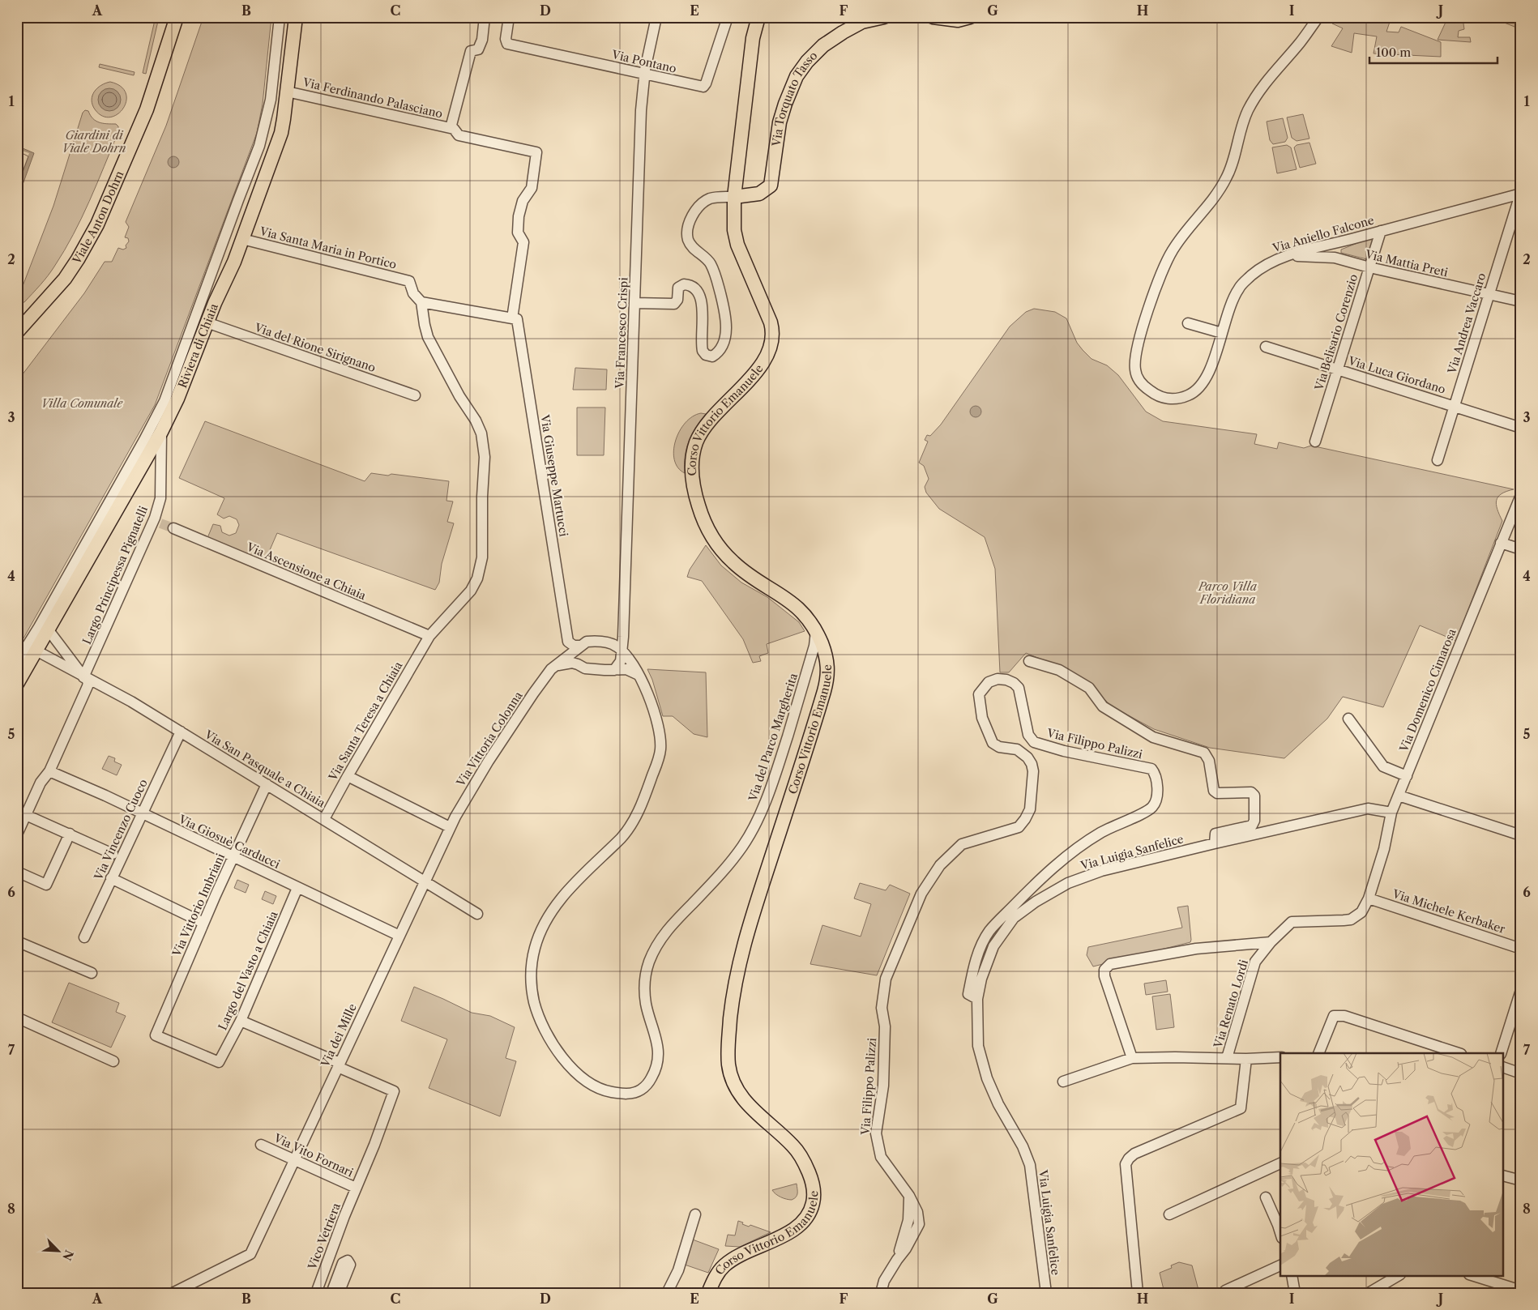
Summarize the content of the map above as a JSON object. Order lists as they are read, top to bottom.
{
  "streets": {
    "main road": [
      "Via Torquato Tasso",
      "Viale Anton Dohrn",
      "Riviera di Chiaia",
      "Corso Vittorio Emanuele"
    ],
    "street": [
      "Via Pontano",
      "Via Ferdinando Palasciano",
      "Via Aniello Falcone",
      "Via Santa Maria in Portico",
      "Via Mattia Preti",
      "Via Andrea Vaccaro",
      "Via Belisario Corenzio",
      "Via Francesco Crispi",
      "Via del Rione Sirignano",
      "Via Luca Giordano",
      "Via Giuseppe Martucci",
      "Via Ascensione a Chiaia",
      "Largo Principessa Pignatelli",
      "Via Domenico Cimarosa",
      "Via Santa Teresa a Chiaia",
      "Via del Parco Margherita",
      "Via Vittoria Colonna",
      "Via Filippo Palizzi",
      "Via San Pasquale a Chiaia",
      "Via Vincenzo Cuoco",
      "Via Giosuè Carducci",
      "Via Luigia Sanfelice",
      "Via Vittorio Imbriani",
      "Via Michele Kerbaker",
      "Largo del Vasto a Chiaia",
      "Via Renato Lordi",
      "Via dei Mille",
      "Via Vito Fornari",
      "Vico Vetriera"
    ]
  },
  "crossings": [
    ["Via Pontano", "Via Francesco Crispi"],
    ["Via Ferdinando Palasciano", "Riviera di Chiaia"],
    ["Via Ferdinando Palasciano", "Via Giuseppe Martucci"],
    ["Via Torquato Tasso", "Corso Vittorio Emanuele"],
    ["Via Aniello Falcone", "Via Mattia Preti"],
    ["Via Aniello Falcone", "Via Andrea Vaccaro"],
    ["Via Aniello Falcone", "Via Belisario Corenzio"],
    ["Via Santa Maria in Portico", "Riviera di Chiaia"],
    ["Via Santa Maria in Portico", "Via Santa Teresa a Chiaia"],
    ["Via Mattia Preti", "Via Andrea Vaccaro"],
    ["Via Mattia Preti", "Via Belisario Corenzio"],
    ["Via Andrea Vaccaro", "Via Luca Giordano"],
    ["Via Belisario Corenzio", "Via Luca Giordano"],
    ["Via Francesco Crispi", "Via Giuseppe Martucci"],
    ["Via Francesco Crispi", "Via del Parco Margherita"],
    ["Via Francesco Crispi", "Via Vittoria Colonna"],
    ["Riviera di Chiaia", "Via del Rione Sirignano"],
    ["Riviera di Chiaia", "Largo Principessa Pignatelli"],
    ["Riviera di Chiaia", "Via San Pasquale a Chiaia"],
    ["Corso Vittorio Emanuele", "Via del Parco Margherita"],
    ["Via Giuseppe Martucci", "Via del Parco Margherita"],
    ["Via Giuseppe Martucci", "Via Vittoria Colonna"],
    ["Via Ascensione a Chiaia", "Via Santa Teresa a Chiaia"],
    ["Largo Principessa Pignatelli", "Via San Pasquale a Chiaia"],
    ["Largo Principessa Pignatelli", "Via Giosuè Carducci"],
    ["Via Domenico Cimarosa", "Via Luigia Sanfelice"],
    ["Via Domenico Cimarosa", "Via Michele Kerbaker"],
    ["Via Domenico Cimarosa", "Via Renato Lordi"],
    ["Via Santa Teresa a Chiaia", "Via San Pasquale a Chiaia"],
    ["Via del Parco Margherita", "Via Vittoria Colonna"],
    ["Via Vittoria Colonna", "Via dei Mille"],
    ["Via Filippo Palizzi", "Via Luigia Sanfelice"],
    ["Via San Pasquale a Chiaia", "Via Vincenzo Cuoco"],
    ["Via San Pasquale a Chiaia", "Via Vittorio Imbriani"],
    ["Via San Pasquale a Chiaia", "Via dei Mille"],
    ["Via Vincenzo Cuoco", "Via Giosuè Carducci"],
    ["Via Giosuè Carducci", "Via Vittorio Imbriani"],
    ["Via Giosuè Carducci", "Largo del Vasto a Chiaia"],
    ["Via Giosuè Carducci", "Via dei Mille"],
    ["Via Vittorio Imbriani", "Largo del Vasto a Chiaia"],
    ["Via dei Mille", "Via Vito Fornari"],
    ["Via dei Mille", "Vico Vetriera"],
    ["Via Vito Fornari", "Vico Vetriera"]
  ],
  "parks": ["Giardini di Viale Dohrn", "Villa Comunale", "Parco Villa Floridiana"],
  "scale_bar": "100 m",
  "north": "bottom right",
  "grid": {
    "columns": [
      "A",
      "B",
      "C",
      "D",
      "E",
      "F",
      "G",
      "H",
      "I",
      "J"
    ],
    "rows": [
      "1",
      "2",
      "3",
      "4",
      "5",
      "6",
      "7",
      "8"
    ]
  }
}
